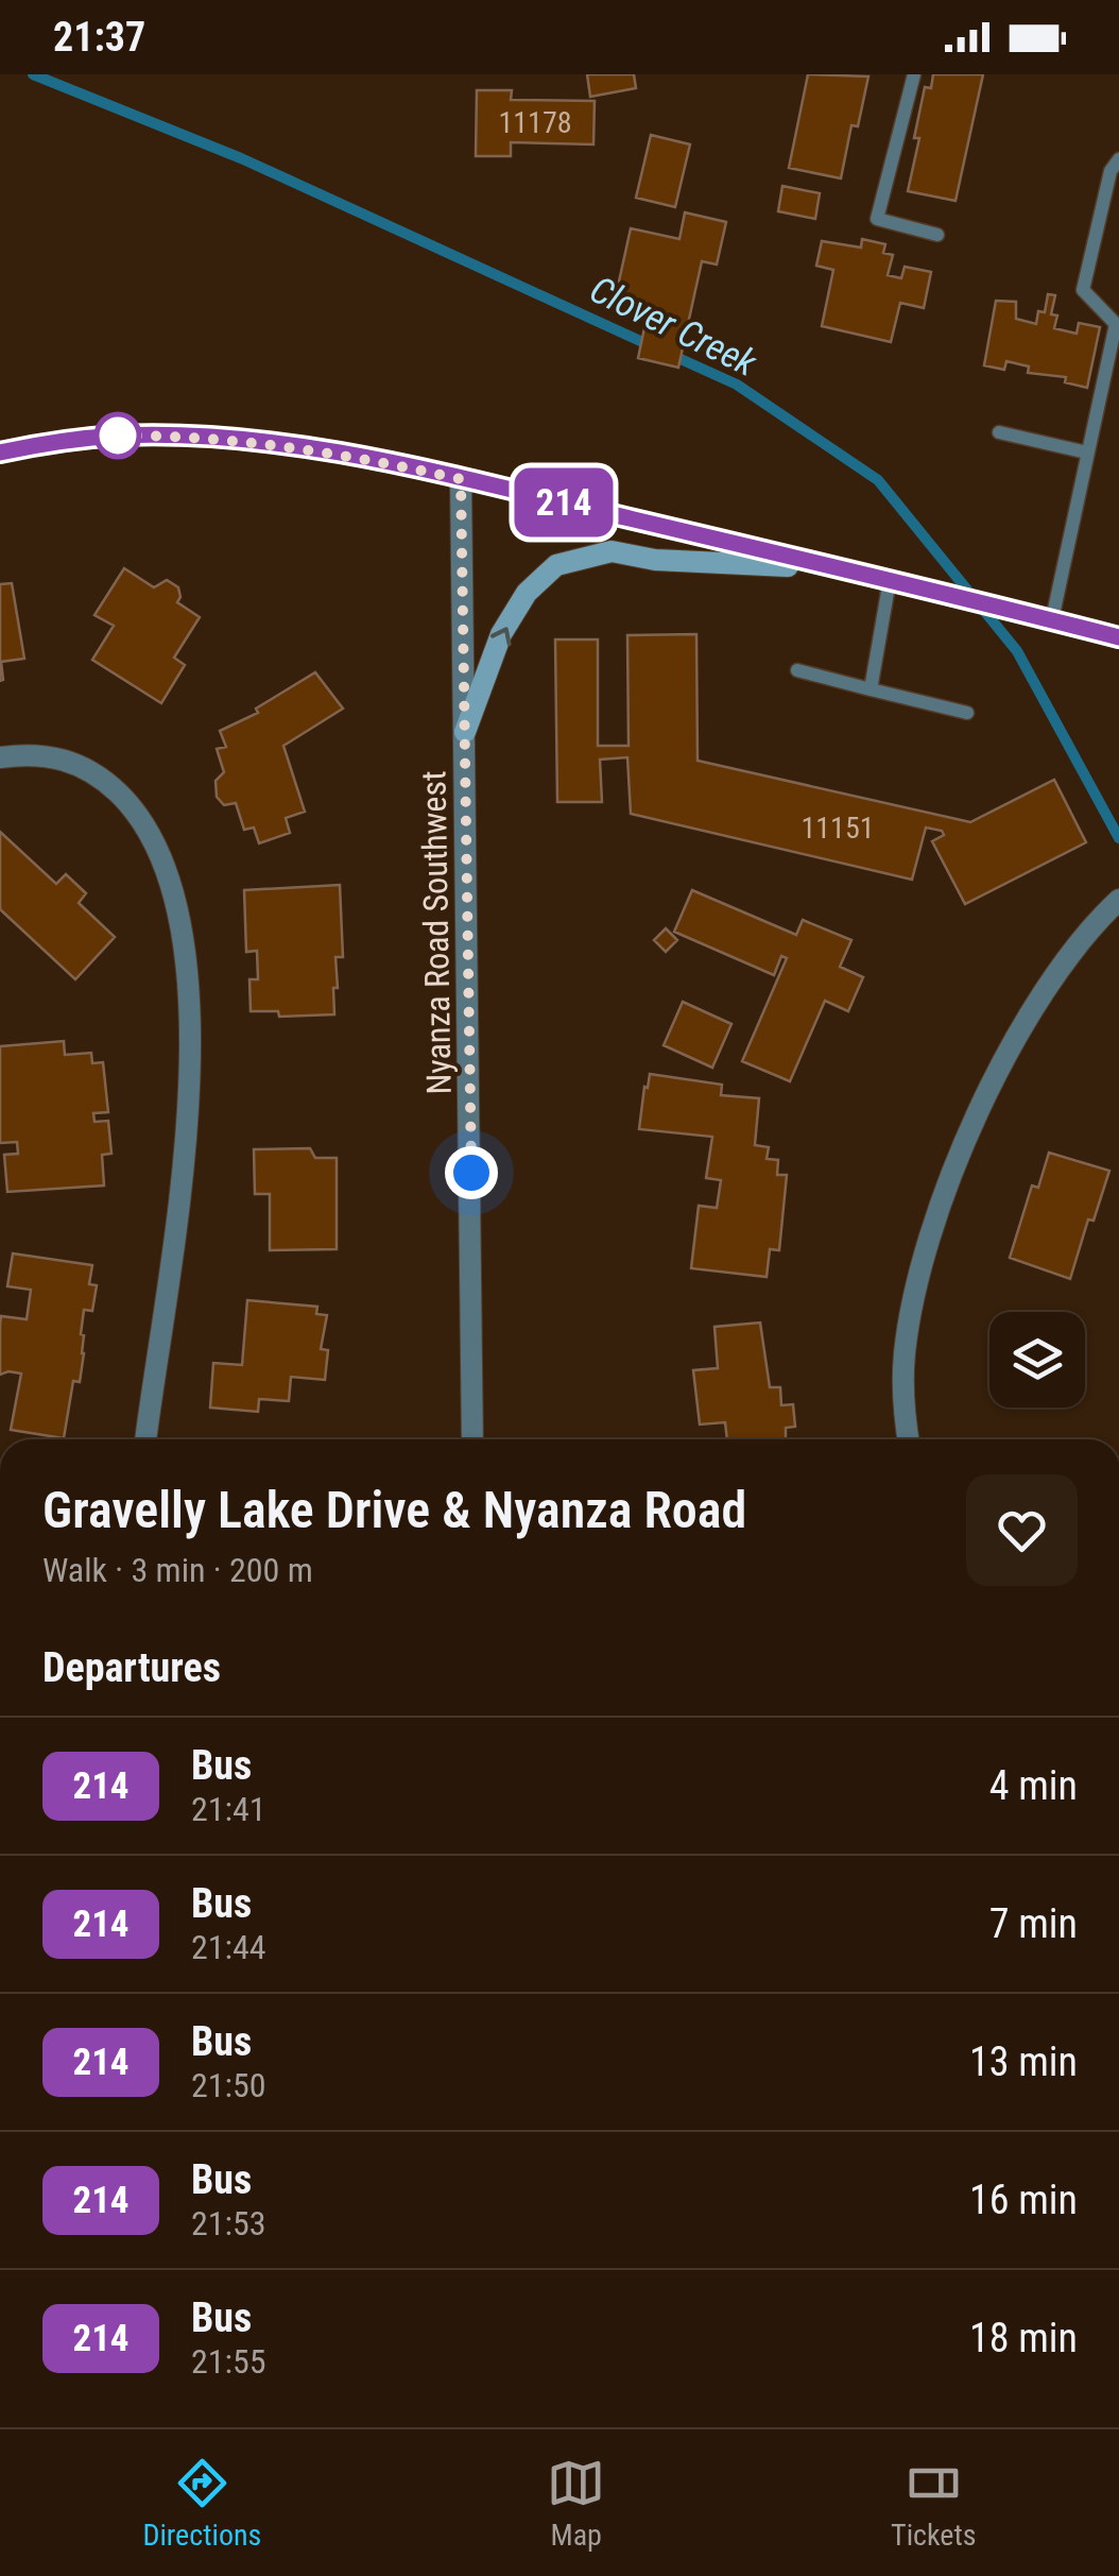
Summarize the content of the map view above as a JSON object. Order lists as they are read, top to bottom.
{
  "streets": {
    "street": ["Nyanza Road Southwest"]
  },
  "water": ["Clover Creek"],
  "lines": ["bus line 214"],
  "house_numbers": ["11178", "11151"],
  "page": {
    "status": "21:37",
    "on_map": "214",
    "heading": [
      ["Gravelly Lake Drive & Nyanza Road", "Walk · 3 min · 200 m"],
      "Departures"
    ],
    "list": [
      {
        "mark": "214",
        "name": "Bus",
        "note": "21:41",
        "value": "4 min"
      },
      {
        "mark": "214",
        "name": "Bus",
        "note": "21:44",
        "value": "7 min"
      },
      {
        "mark": "214",
        "name": "Bus",
        "note": "21:50",
        "value": "13 min"
      },
      {
        "mark": "214",
        "name": "Bus",
        "note": "21:53",
        "value": "16 min"
      },
      {
        "mark": "214",
        "name": "Bus",
        "note": "21:55",
        "value": "18 min"
      }
    ],
    "tabs": ["Directions", "Map", "Tickets"]
  }
}
